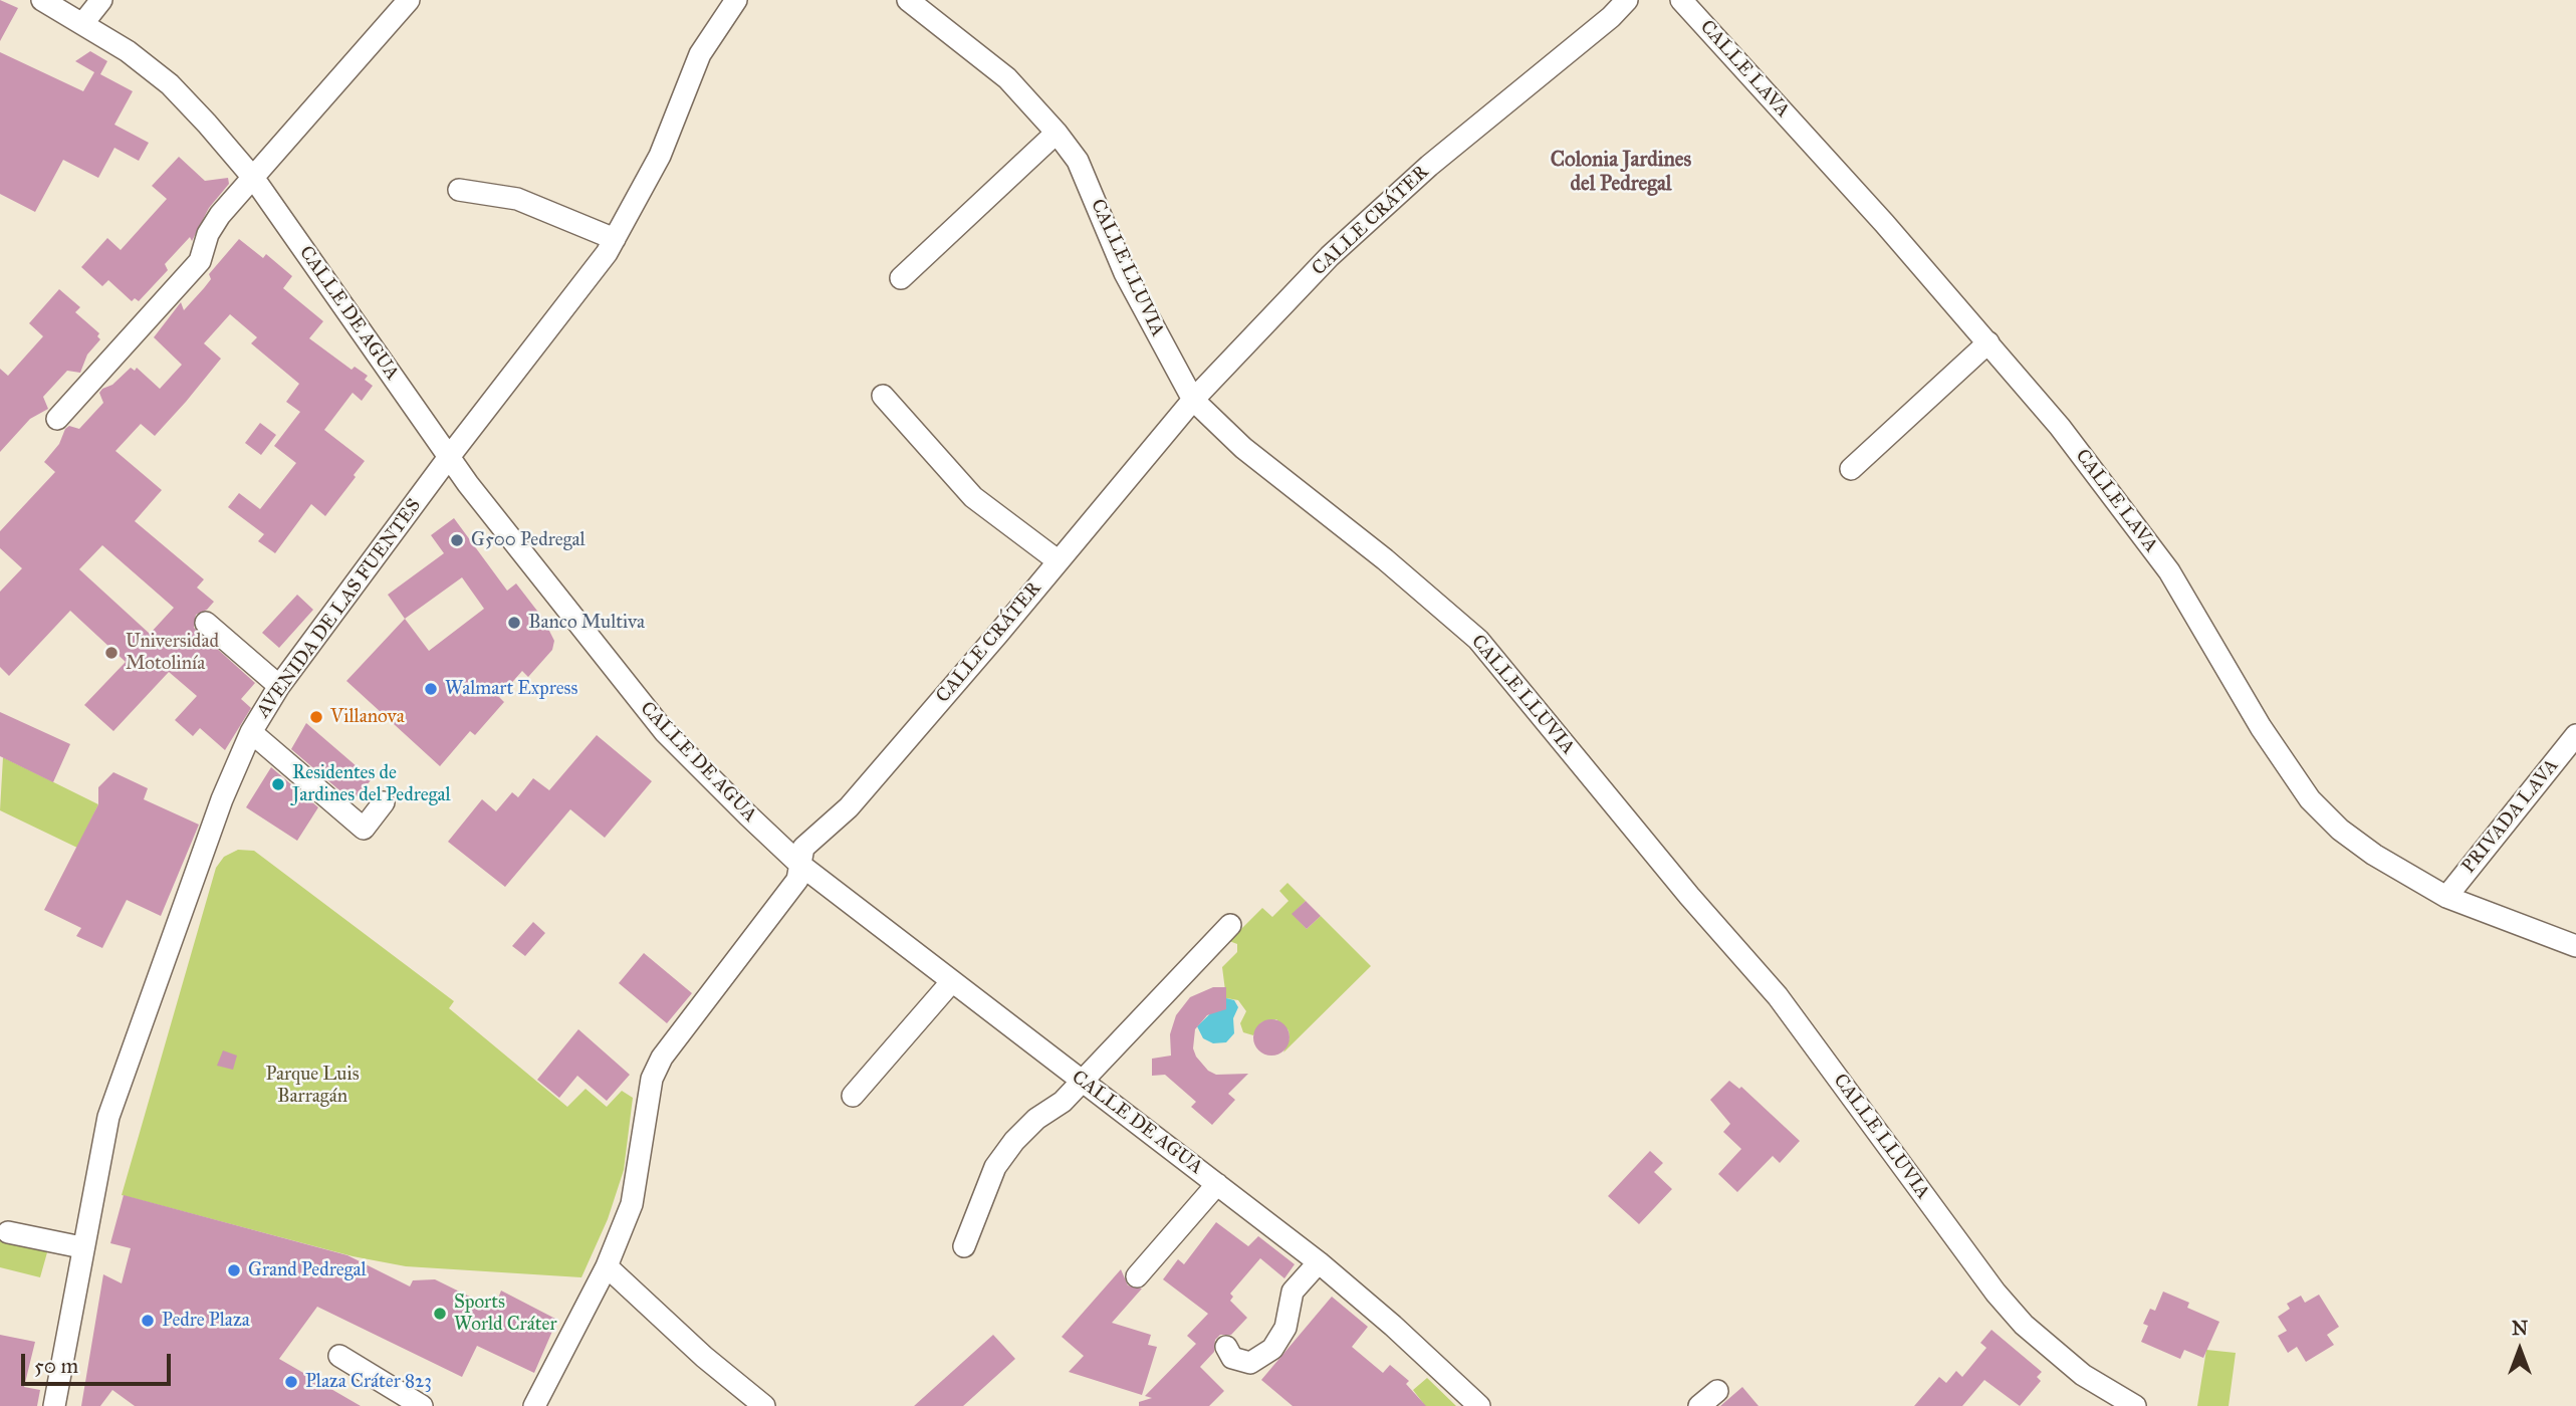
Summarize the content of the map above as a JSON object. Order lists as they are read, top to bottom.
{
  "streets": {
    "street": [
      "CALLE LAVA",
      "CALLE CRÁTER",
      "CALLE LLUVIA",
      "CALLE DE AGUA",
      "AVENIDA DE LAS FUENTES",
      "PRIVADA LAVA"
    ]
  },
  "crossings": [
    ["CALLE LAVA", "PRIVADA LAVA"],
    ["CALLE CRÁTER", "CALLE LLUVIA"],
    ["CALLE CRÁTER", "CALLE DE AGUA"],
    ["CALLE DE AGUA", "AVENIDA DE LAS FUENTES"]
  ],
  "districts": ["Colonia Jardines del Pedregal"],
  "parks": ["Parque Luis Barragán"],
  "places": [
    "G500 Pedregal",
    "Banco Multiva",
    "Universidad Motolinía",
    "Walmart Express",
    "Villanova",
    "Residentes de Jardines del Pedregal",
    "Grand Pedregal",
    "Sports World Cráter",
    "Pedre Plaza",
    "Plaza Cráter 823"
  ],
  "scale_bar": "50 m",
  "north": "top"
}
